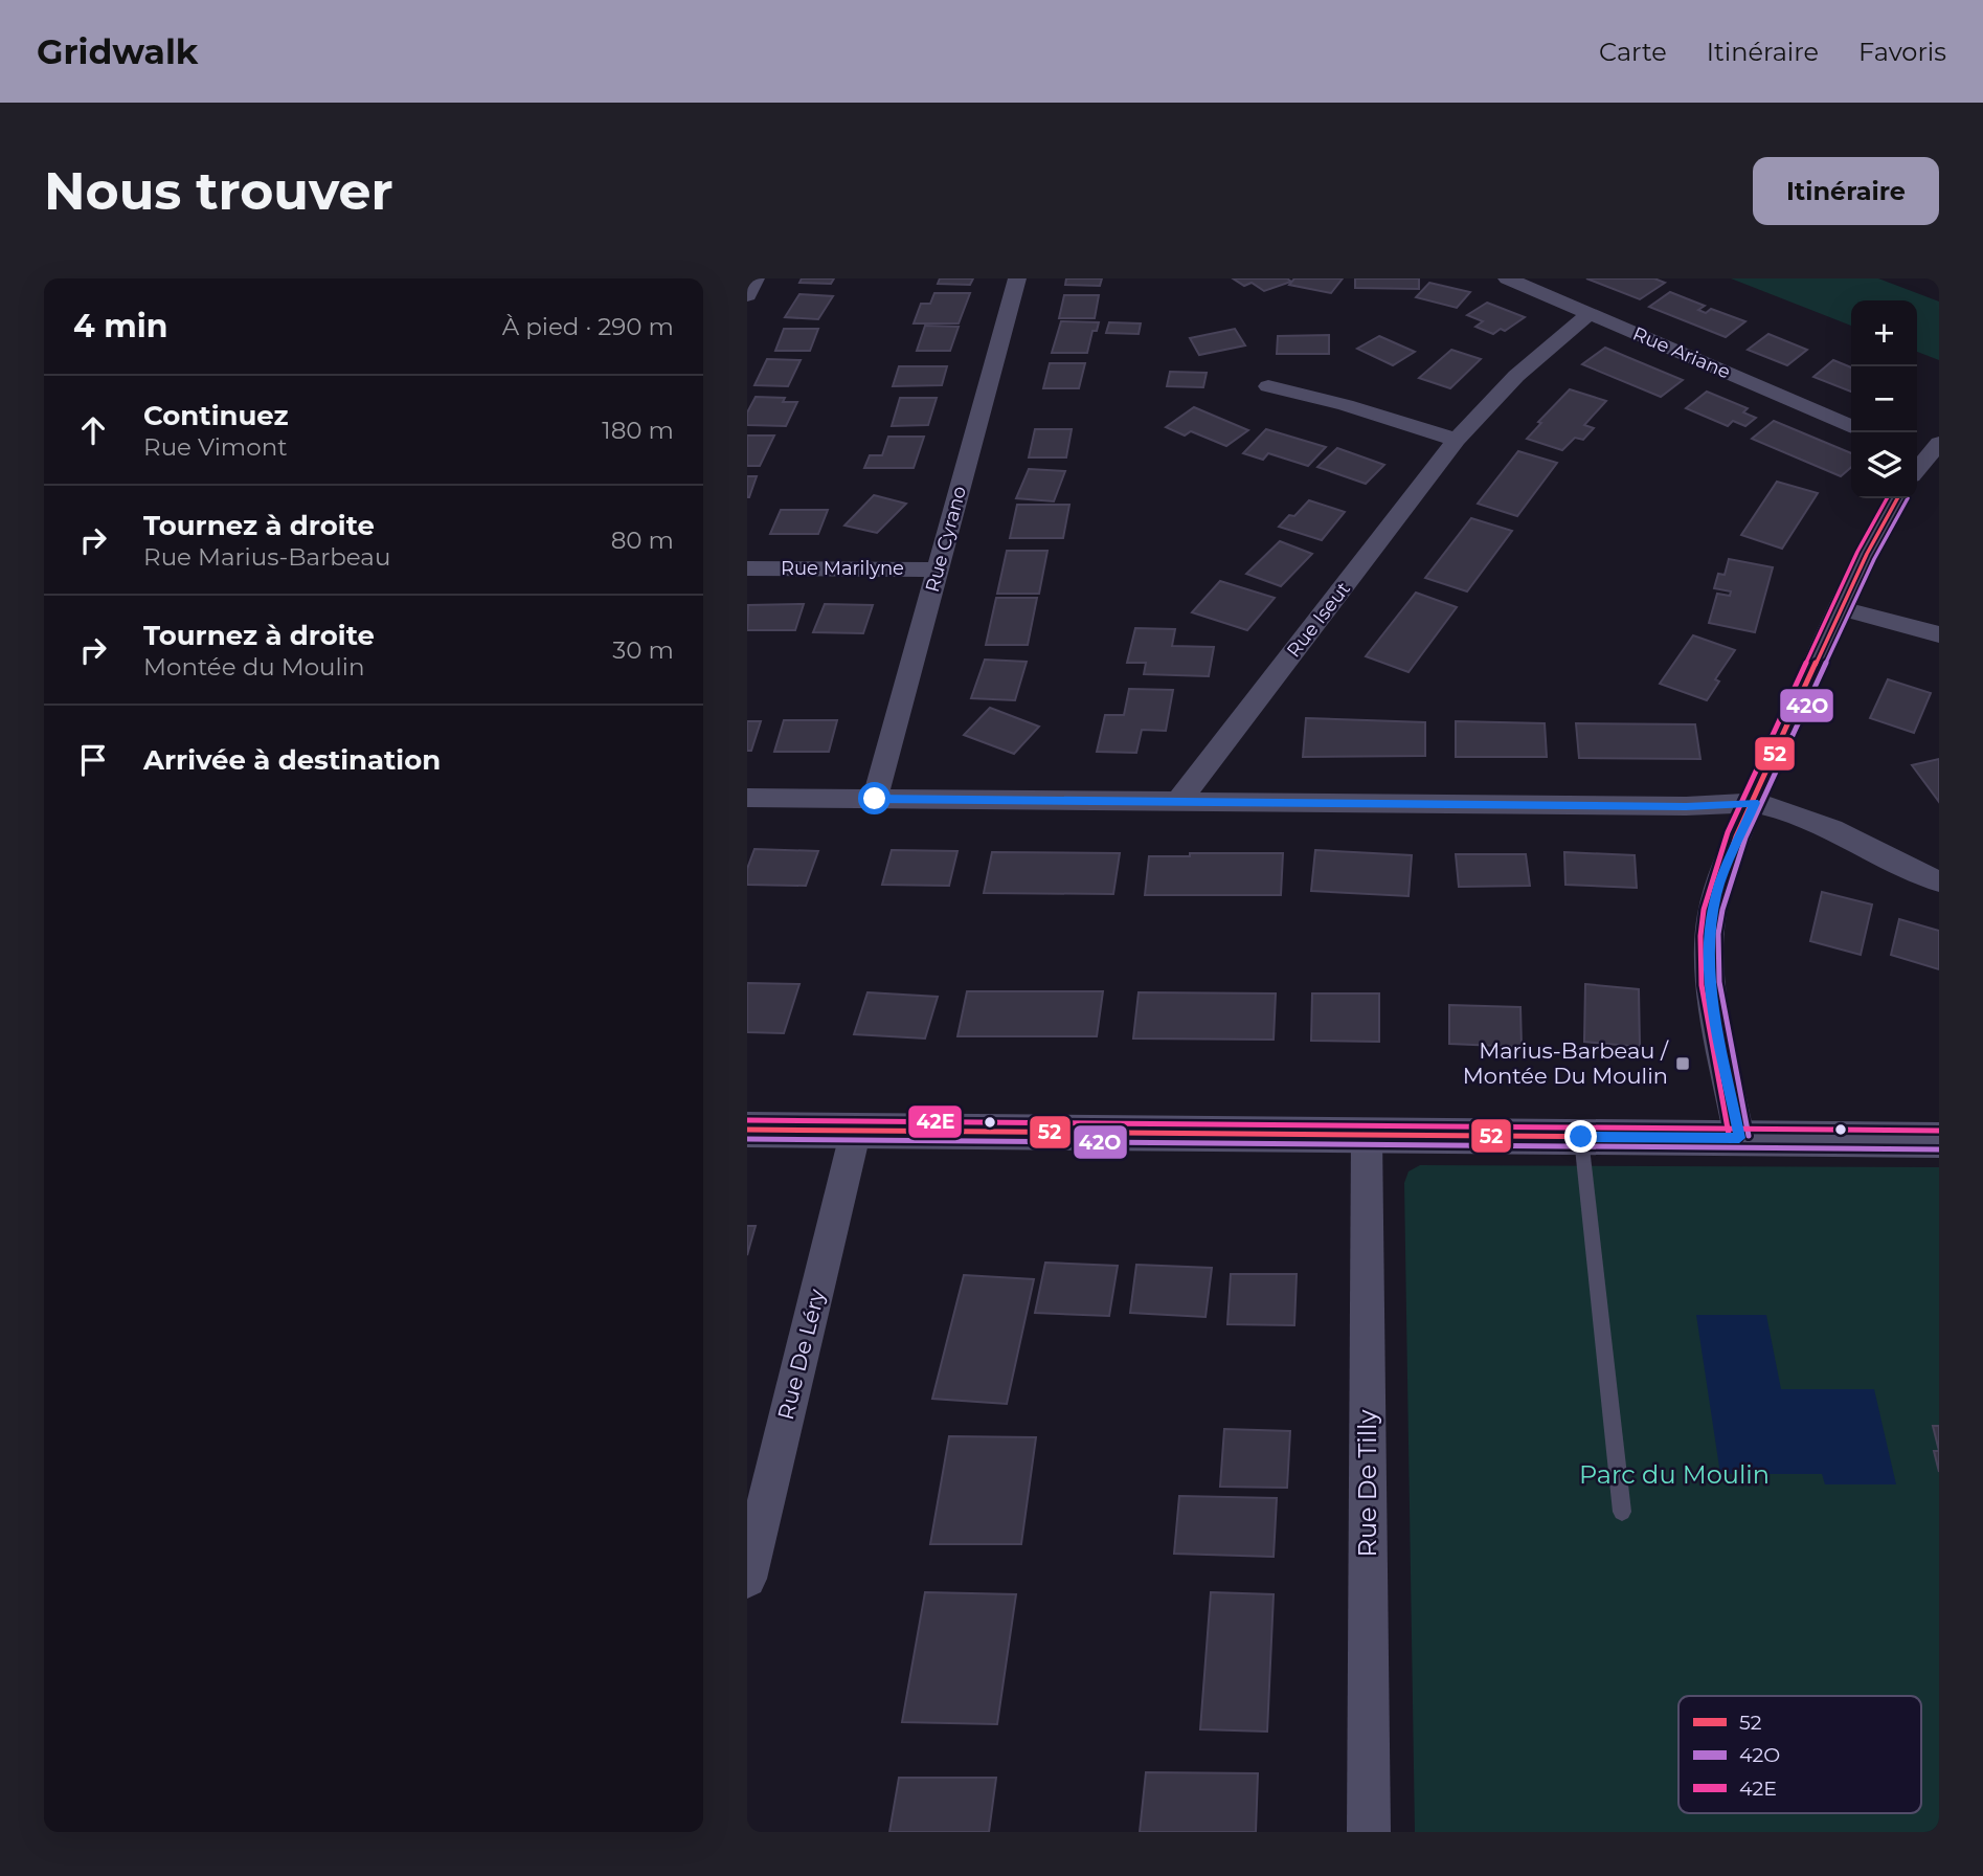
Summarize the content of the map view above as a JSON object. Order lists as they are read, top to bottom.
{
  "streets": {
    "street": [
      "Rue Ariane",
      "Rue Cyrano",
      "Rue Marilyne",
      "Rue Iseut",
      "Rue De Léry",
      "Rue De Tilly"
    ]
  },
  "crossings": [
    ["Rue Ariane", "Rue Iseut"],
    ["Rue Cyrano", "Rue Marilyne"]
  ],
  "parks": ["Parc du Moulin"],
  "places": {
    "transit": ["Marius-Barbeau / Montée Du Moulin"]
  },
  "lines": ["transit line 52", "transit line 42O", "transit line 42E"],
  "legend": ["52", "42O", "42E"],
  "page": {
    "header": "Gridwalk",
    "nav": ["Carte", "Itinéraire", "Favoris"],
    "buttons": "Itinéraire",
    "title": "Nous trouver",
    "heading": ["4 min", "À pied · 290 m"],
    "map_buttons": ["+", "−"],
    "list": [
      ["Continuez", "Rue Vimont", "180 m"],
      ["Tournez à droite", "Rue Marius-Barbeau", "80 m"],
      ["Tournez à droite", "Montée du Moulin", "30 m"],
      "Arrivée à destination"
    ]
  }
}
